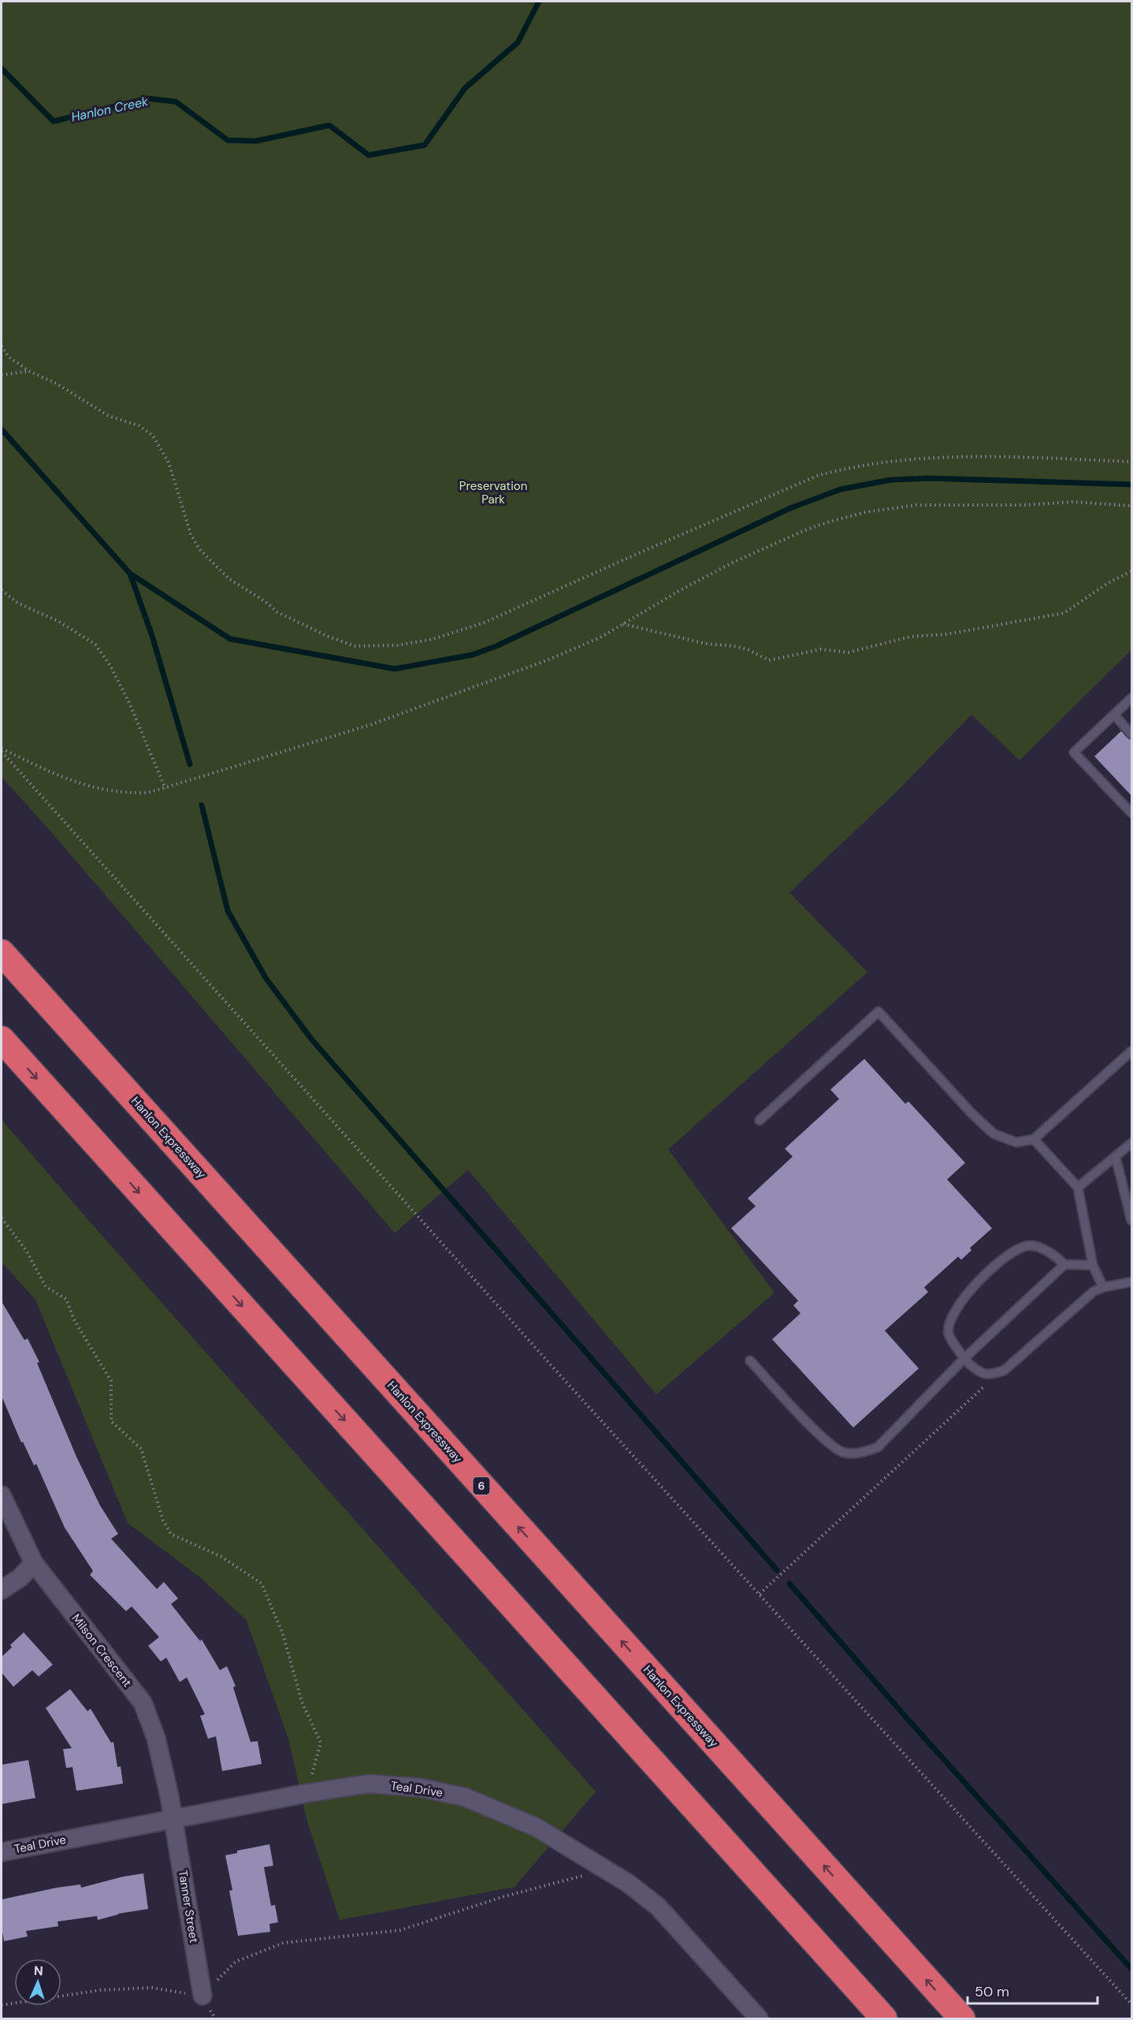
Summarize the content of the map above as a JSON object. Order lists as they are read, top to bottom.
{
  "streets": {
    "highway": ["Hanlon Expressway", "6"],
    "street": ["Milson Crescent", "Teal Drive", "Tanner Street"]
  },
  "crossings": [
    ["Milson Crescent", "Teal Drive"],
    ["Milson Crescent", "Tanner Street"],
    ["Teal Drive", "Tanner Street"]
  ],
  "water": ["Hanlon Creek"],
  "parks": ["Preservation Park"],
  "scale_bar": "50 m",
  "north": "top"
}
